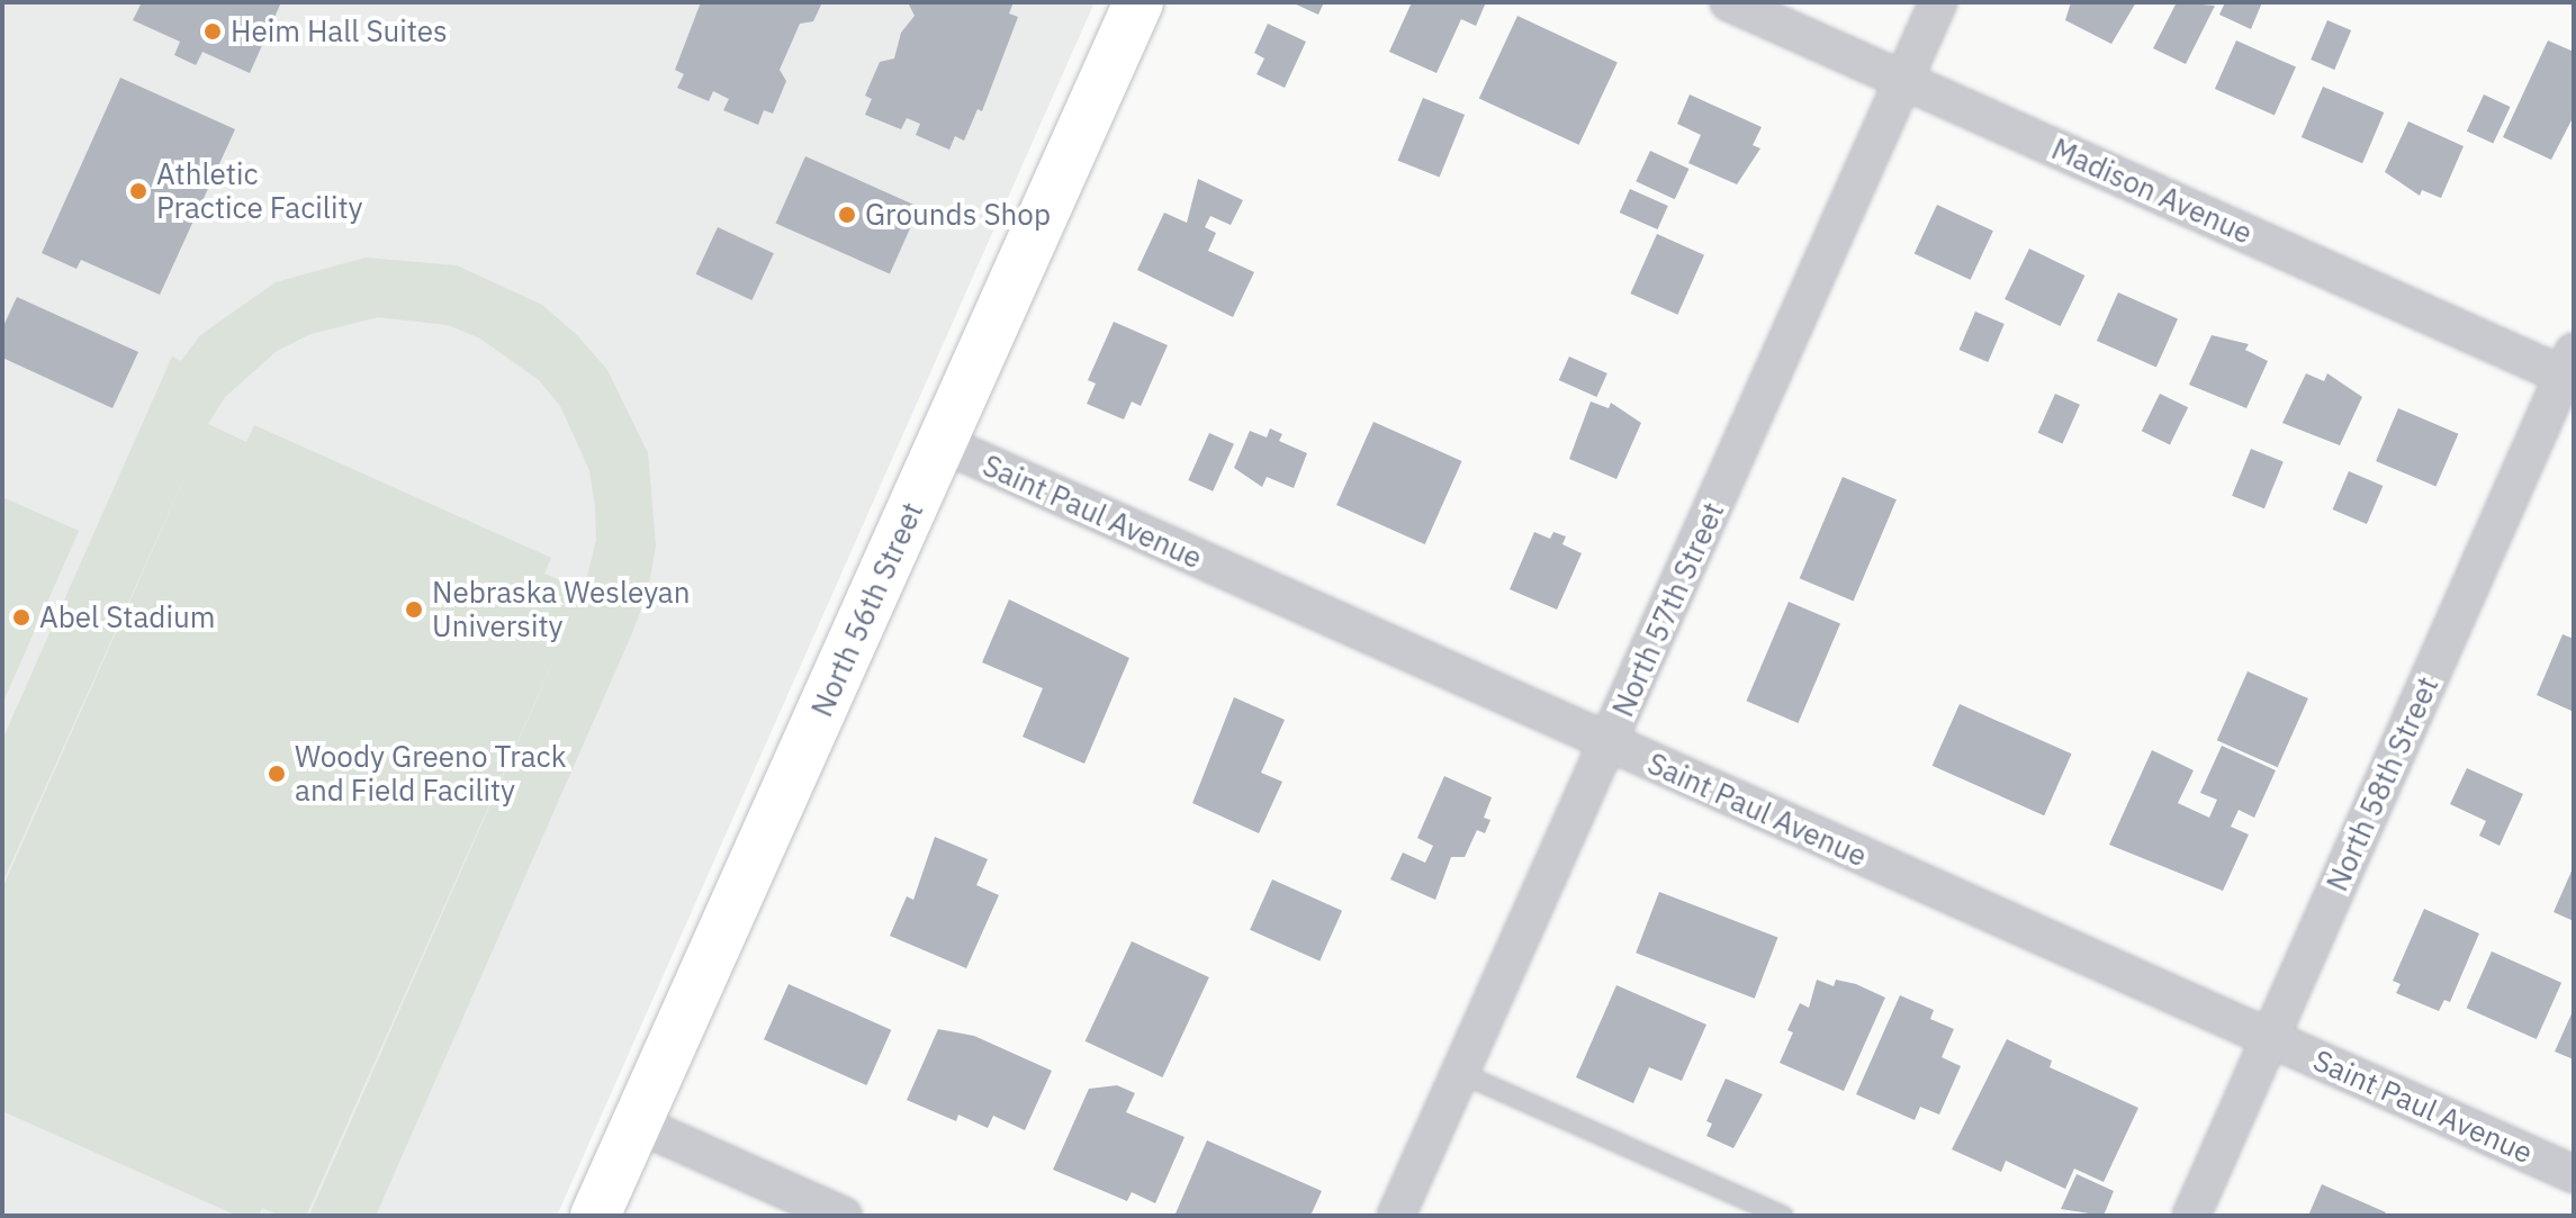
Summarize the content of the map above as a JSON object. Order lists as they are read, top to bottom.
{
  "streets": {
    "main road": ["North 56th Street"],
    "street": [
      "Madison Avenue",
      "Saint Paul Avenue",
      "North 57th Street",
      "North 58th Street"
    ]
  },
  "crossings": [
    ["Madison Avenue", "North 57th Street"],
    ["Madison Avenue", "North 58th Street"],
    ["Saint Paul Avenue", "North 56th Street"],
    ["Saint Paul Avenue", "North 57th Street"],
    ["Saint Paul Avenue", "North 58th Street"]
  ],
  "places": [
    "Heim Hall Suites",
    "Athletic Practice Facility",
    "Grounds Shop",
    "Nebraska Wesleyan University",
    "Abel Stadium",
    "Woody Greeno Track and Field Facility"
  ]
}
